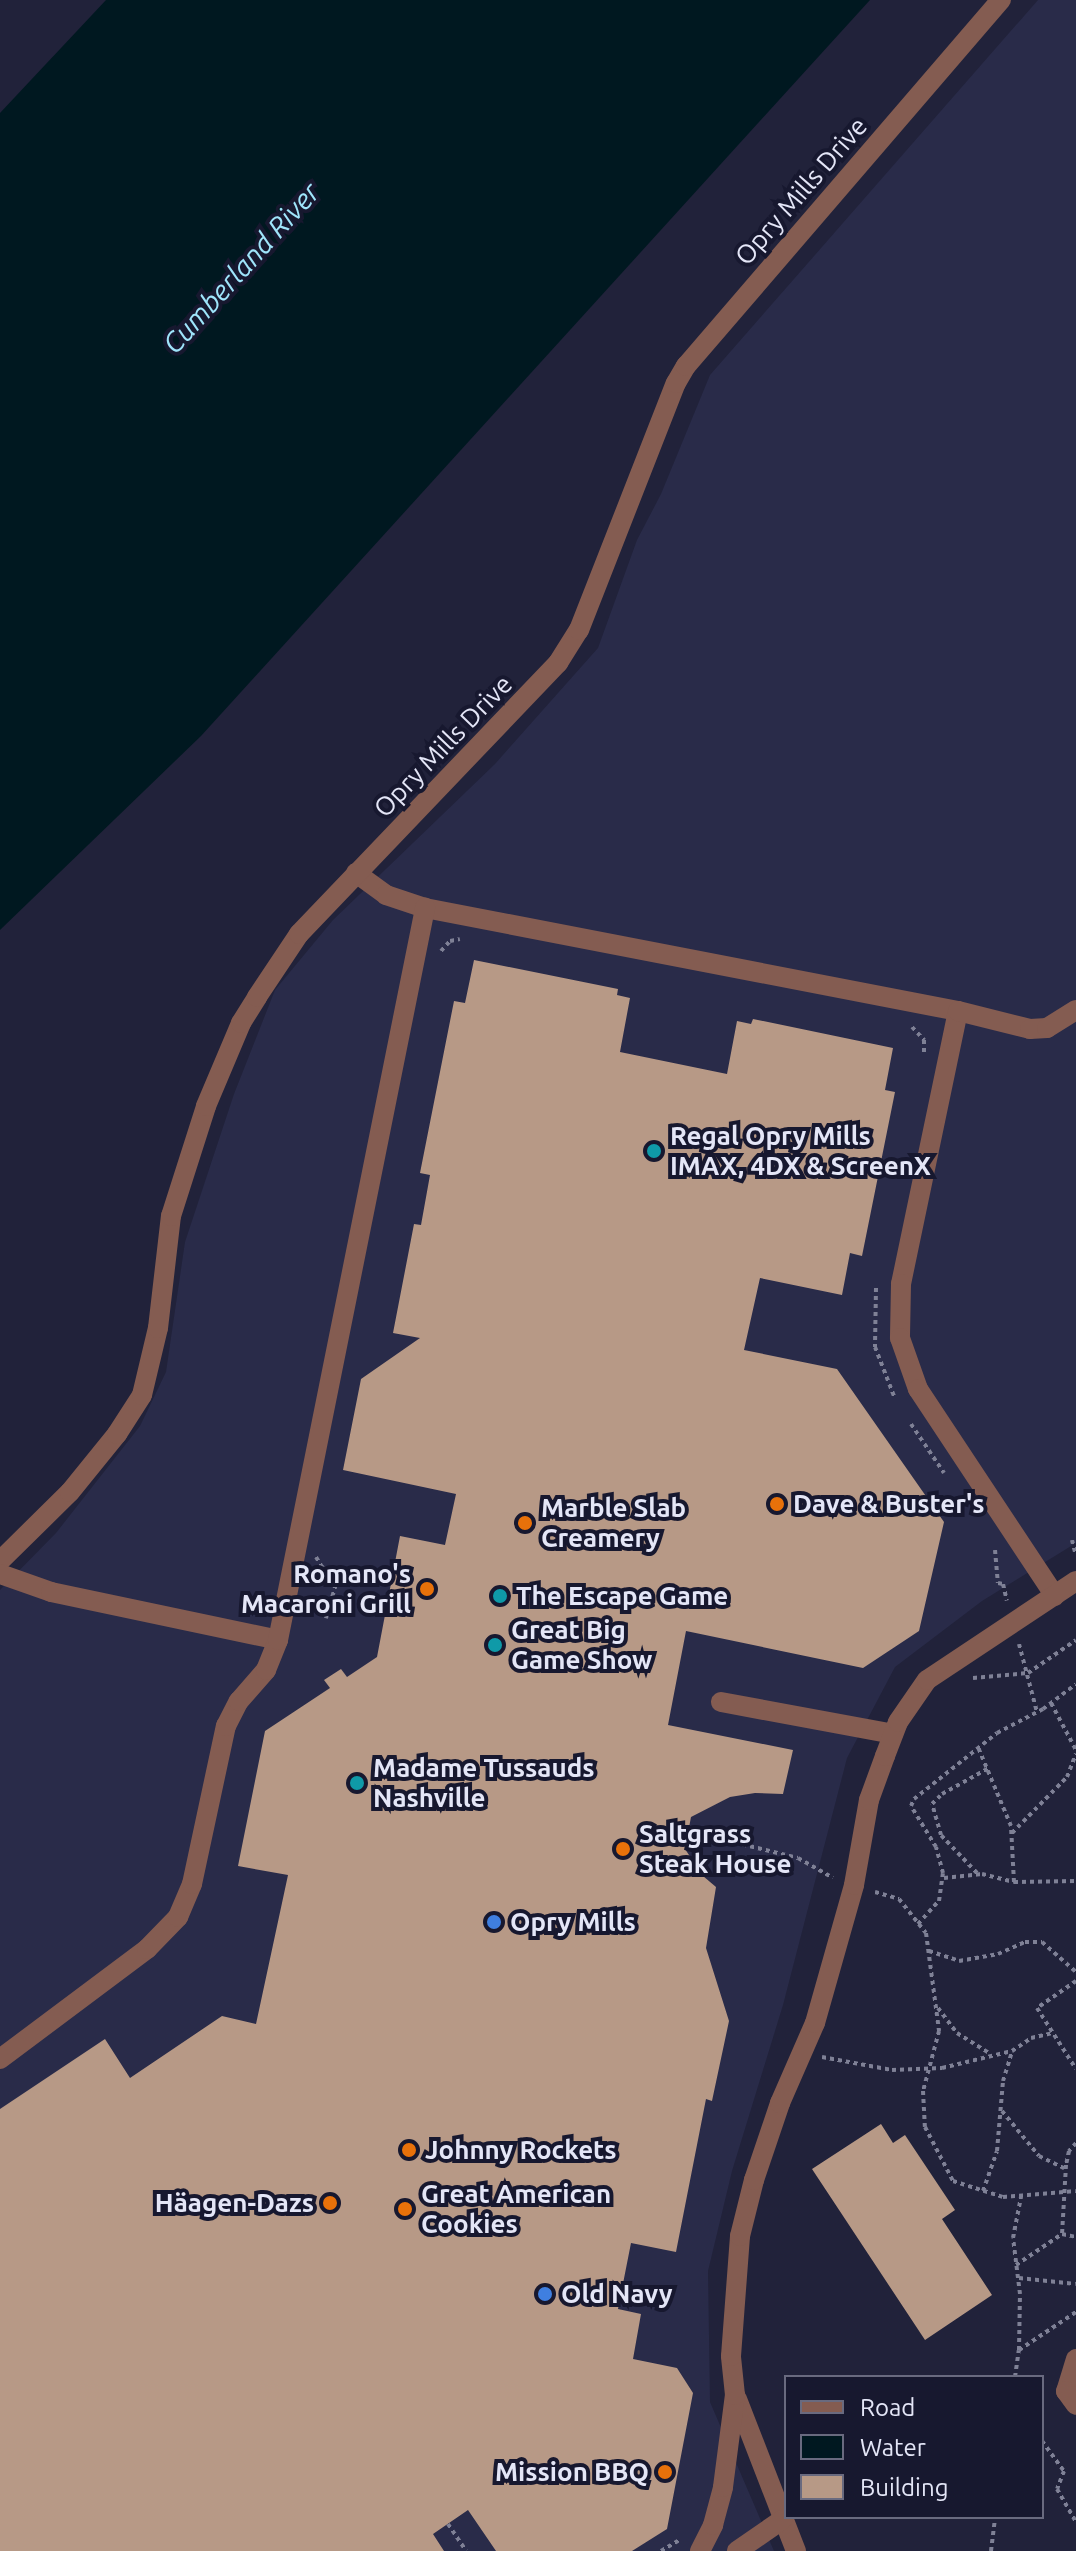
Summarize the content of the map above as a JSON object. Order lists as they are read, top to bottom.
{
  "streets": {
    "lane": ["Opry Mills Drive"]
  },
  "water": ["Cumberland River"],
  "places": [
    "Regal Opry Mills IMAX, 4DX & ScreenX",
    "Dave & Buster's",
    "Marble Slab Creamery",
    "Romano's Macaroni Grill",
    "The Escape Game",
    "Great Big Game Show",
    "Madame Tussauds Nashville",
    "Saltgrass Steak House",
    "Opry Mills",
    "Johnny Rockets",
    "Häagen-Dazs",
    "Great American Cookies",
    "Old Navy",
    "Mission BBQ"
  ],
  "legend": ["Road", "Water", "Building"]
}
